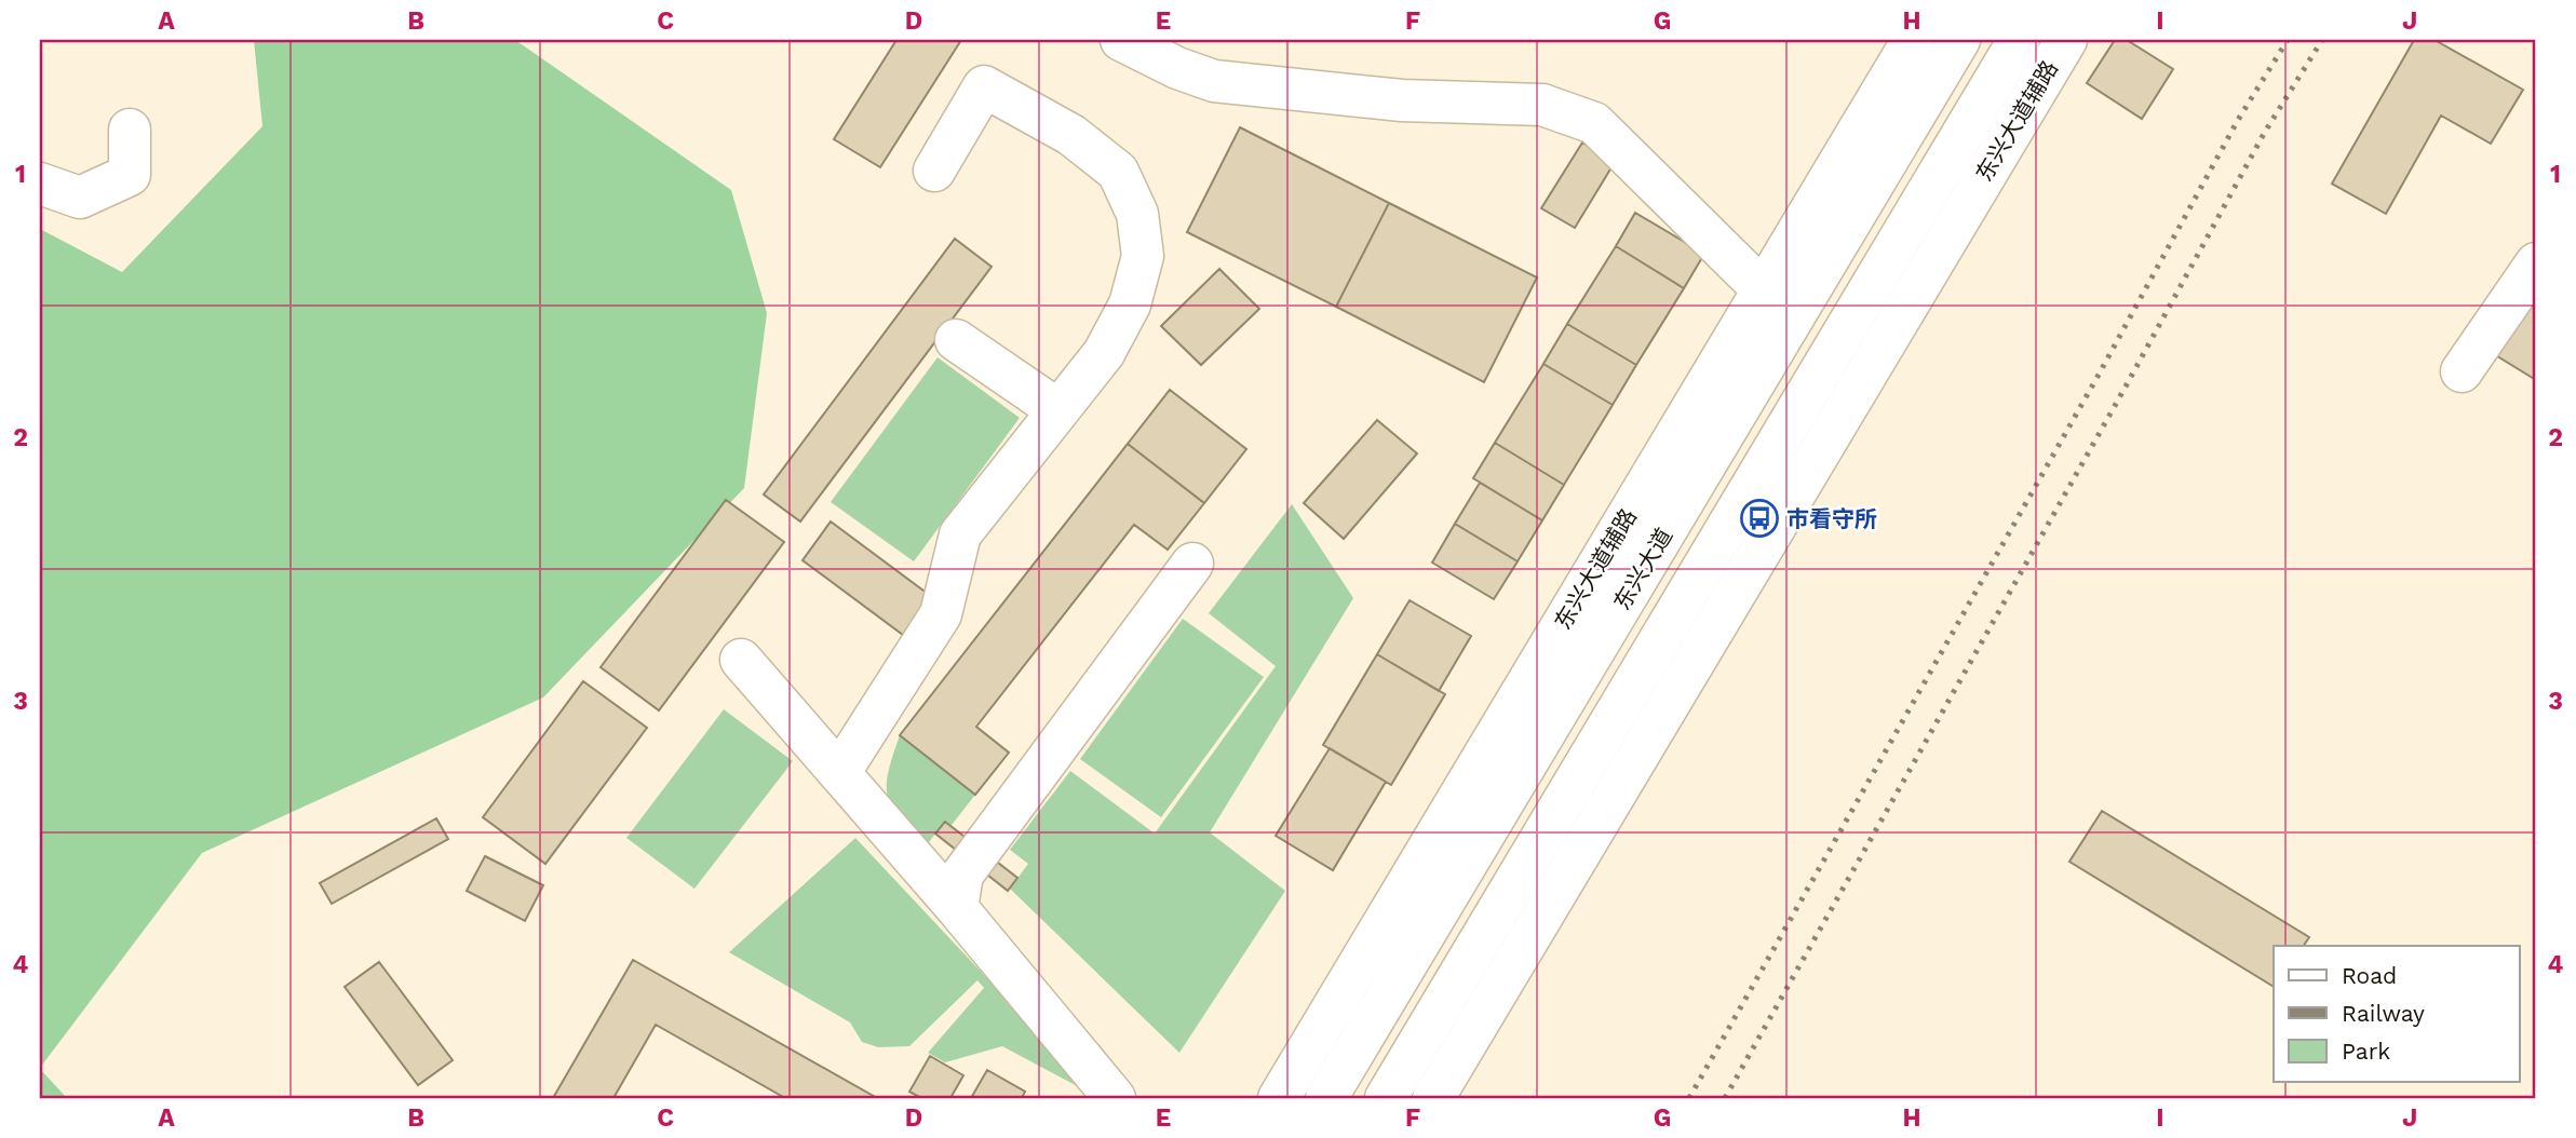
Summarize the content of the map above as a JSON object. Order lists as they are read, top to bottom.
{
  "streets": {
    "street": ["东兴大道辅路", "东兴大道"]
  },
  "places": {
    "bus stop": ["巿看守所"]
  },
  "legend": ["Road", "Railway", "Park"],
  "grid": {
    "columns": [
      "A",
      "B",
      "C",
      "D",
      "E",
      "F",
      "G",
      "H",
      "I",
      "J"
    ],
    "rows": [
      "1",
      "2",
      "3",
      "4"
    ]
  }
}
